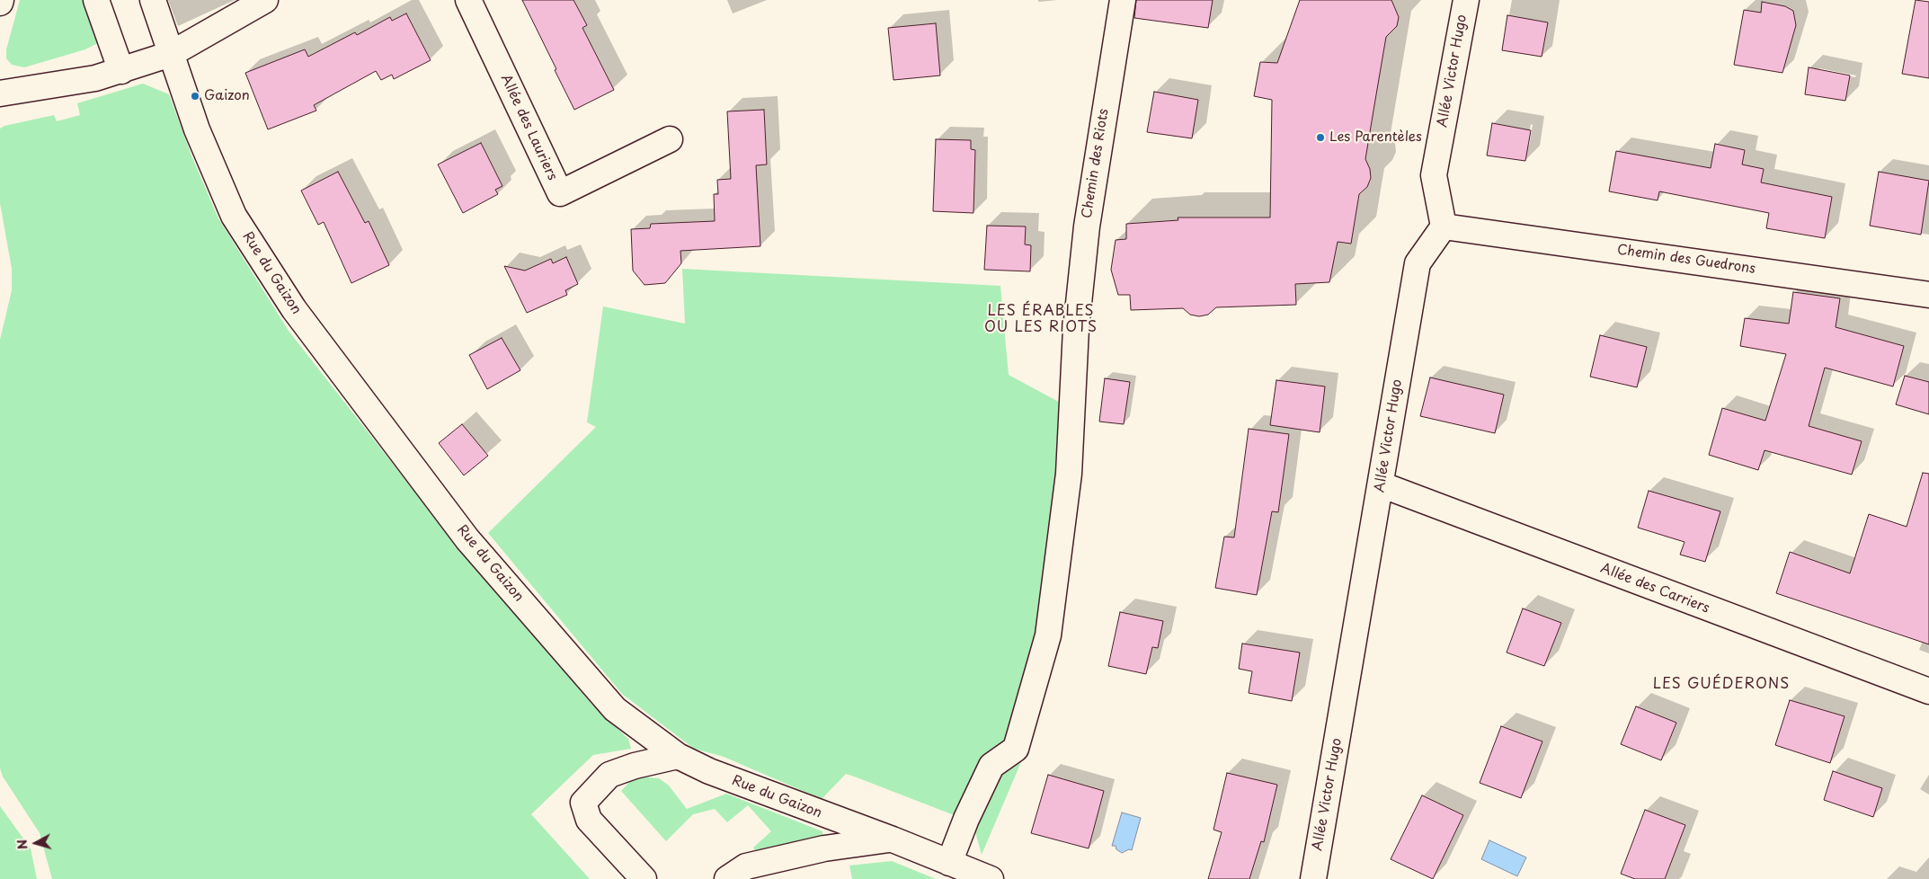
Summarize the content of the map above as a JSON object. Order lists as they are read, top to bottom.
{
  "streets": {
    "street": [
      "Allée Victor Hugo",
      "Allée des Lauriers",
      "Chemin des Riots",
      "Chemin des Guedrons",
      "Rue du Gaizon",
      "Allée des Carriers"
    ]
  },
  "crossings": [
    ["Allée Victor Hugo", "Chemin des Guedrons"],
    ["Allée Victor Hugo", "Allée des Carriers"],
    ["Chemin des Riots", "Rue du Gaizon"]
  ],
  "districts": ["LES ÉRABLES OU LES RIOTS", "LES GUÉDERONS"],
  "places": ["Gaizon", "Les Parentèles"],
  "north": "left"
}
